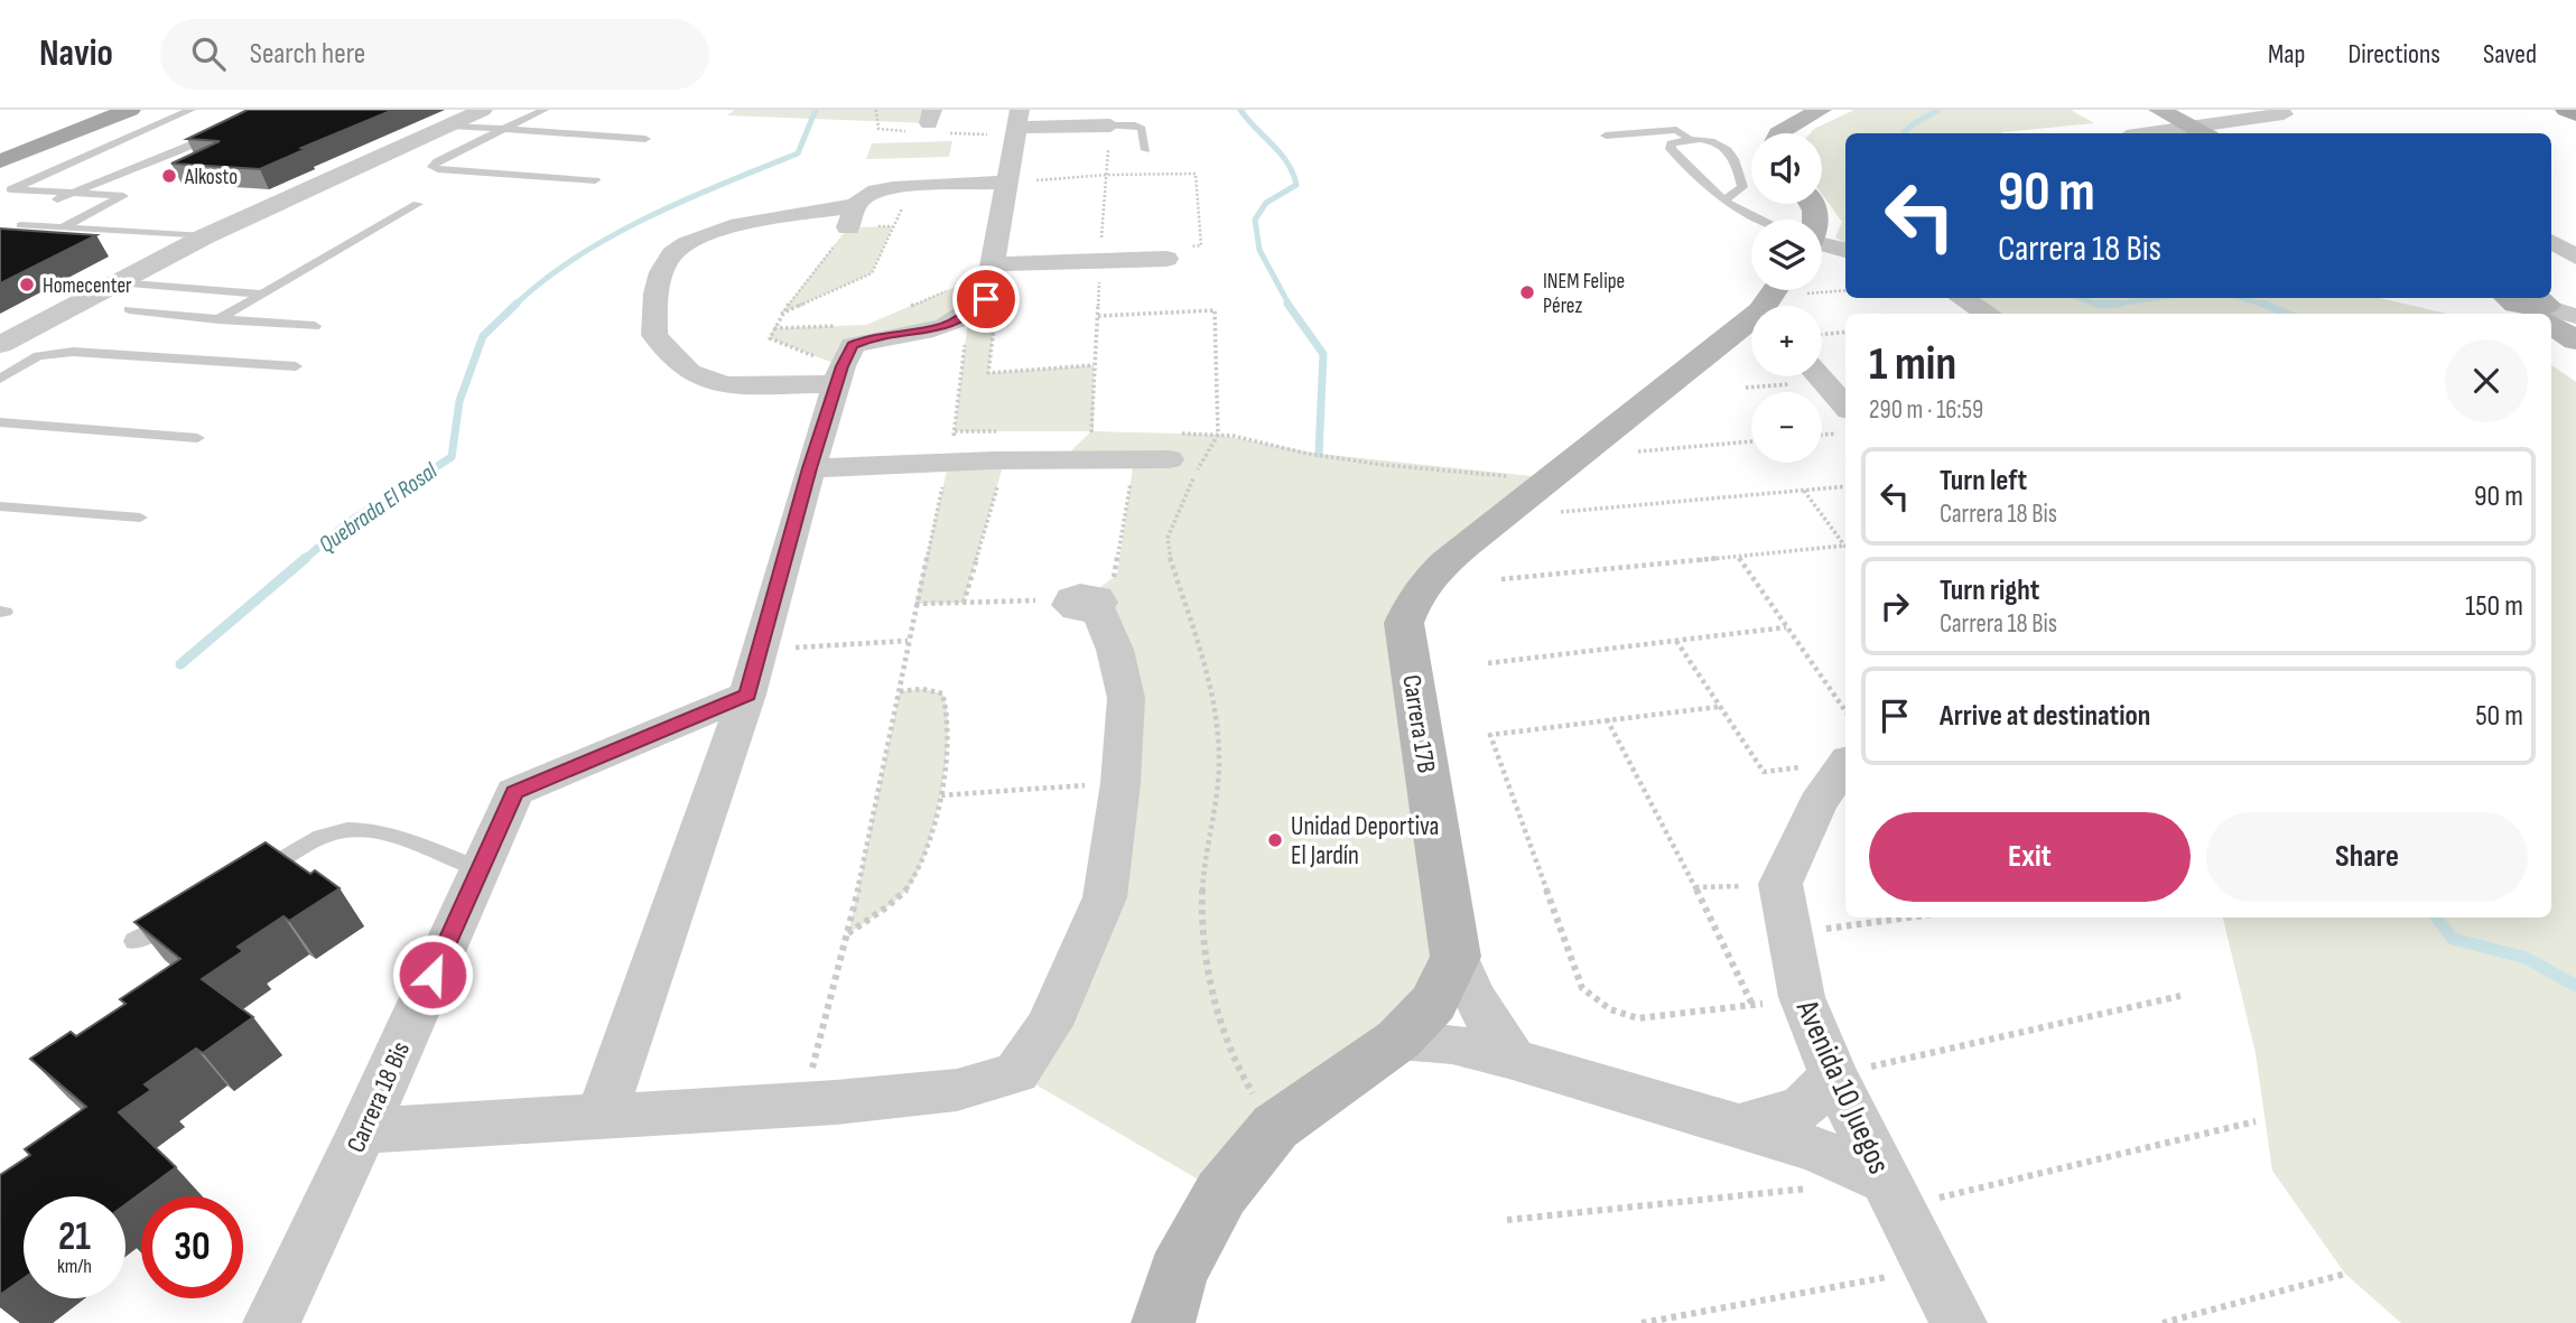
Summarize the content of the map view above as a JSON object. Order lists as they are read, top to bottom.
{
  "streets": {
    "street": ["Carrera 17B", "Avenida 10 Juegos", "Carrera 18 Bis"]
  },
  "water": ["Quebrada El Rosal"],
  "places": [
    "Alkosto",
    "Homecenter",
    "INEM Felipe Pérez",
    "Unidad Deportiva El Jardín"
  ],
  "page": {
    "header": "Navio",
    "search": "Search here",
    "nav": ["Map", "Directions", "Saved"],
    "map_buttons": ["+", "−"],
    "turn": ["90 m", "Carrera 18 Bis"],
    "heading": ["1 min", "290 m · 16:59"],
    "list": [
      {
        "name": "Turn left",
        "note": "Carrera 18 Bis",
        "value": "90 m"
      },
      {
        "name": "Turn right",
        "note": "Carrera 18 Bis",
        "value": "150 m"
      },
      {
        "name": "Arrive at destination",
        "value": "50 m"
      }
    ],
    "buttons": ["Exit", "Share"],
    "speed": "21 km/h",
    "limit": "30"
  }
}
